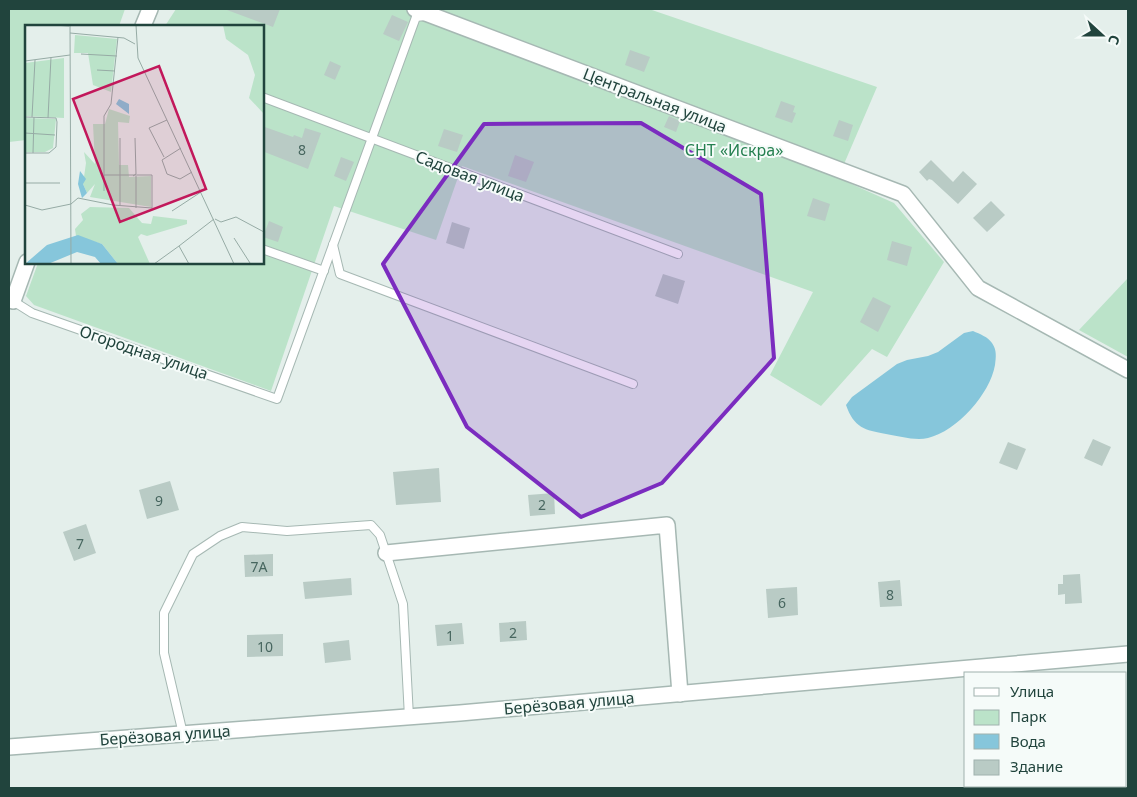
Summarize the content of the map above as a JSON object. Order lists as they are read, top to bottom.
{
  "streets": {
    "street": ["Центральная улица", "Берёзовая улица"],
    "lane": ["Садовая улица", "Огородная улица"]
  },
  "parks": ["СНТ «Искра»"],
  "house_numbers": [
    "8",
    "9",
    "2",
    "7",
    "7А",
    "8",
    "6",
    "2",
    "1",
    "10"
  ],
  "legend": [
    "Улица",
    "Парк",
    "Вода",
    "Здание"
  ],
  "north": "right"
}
